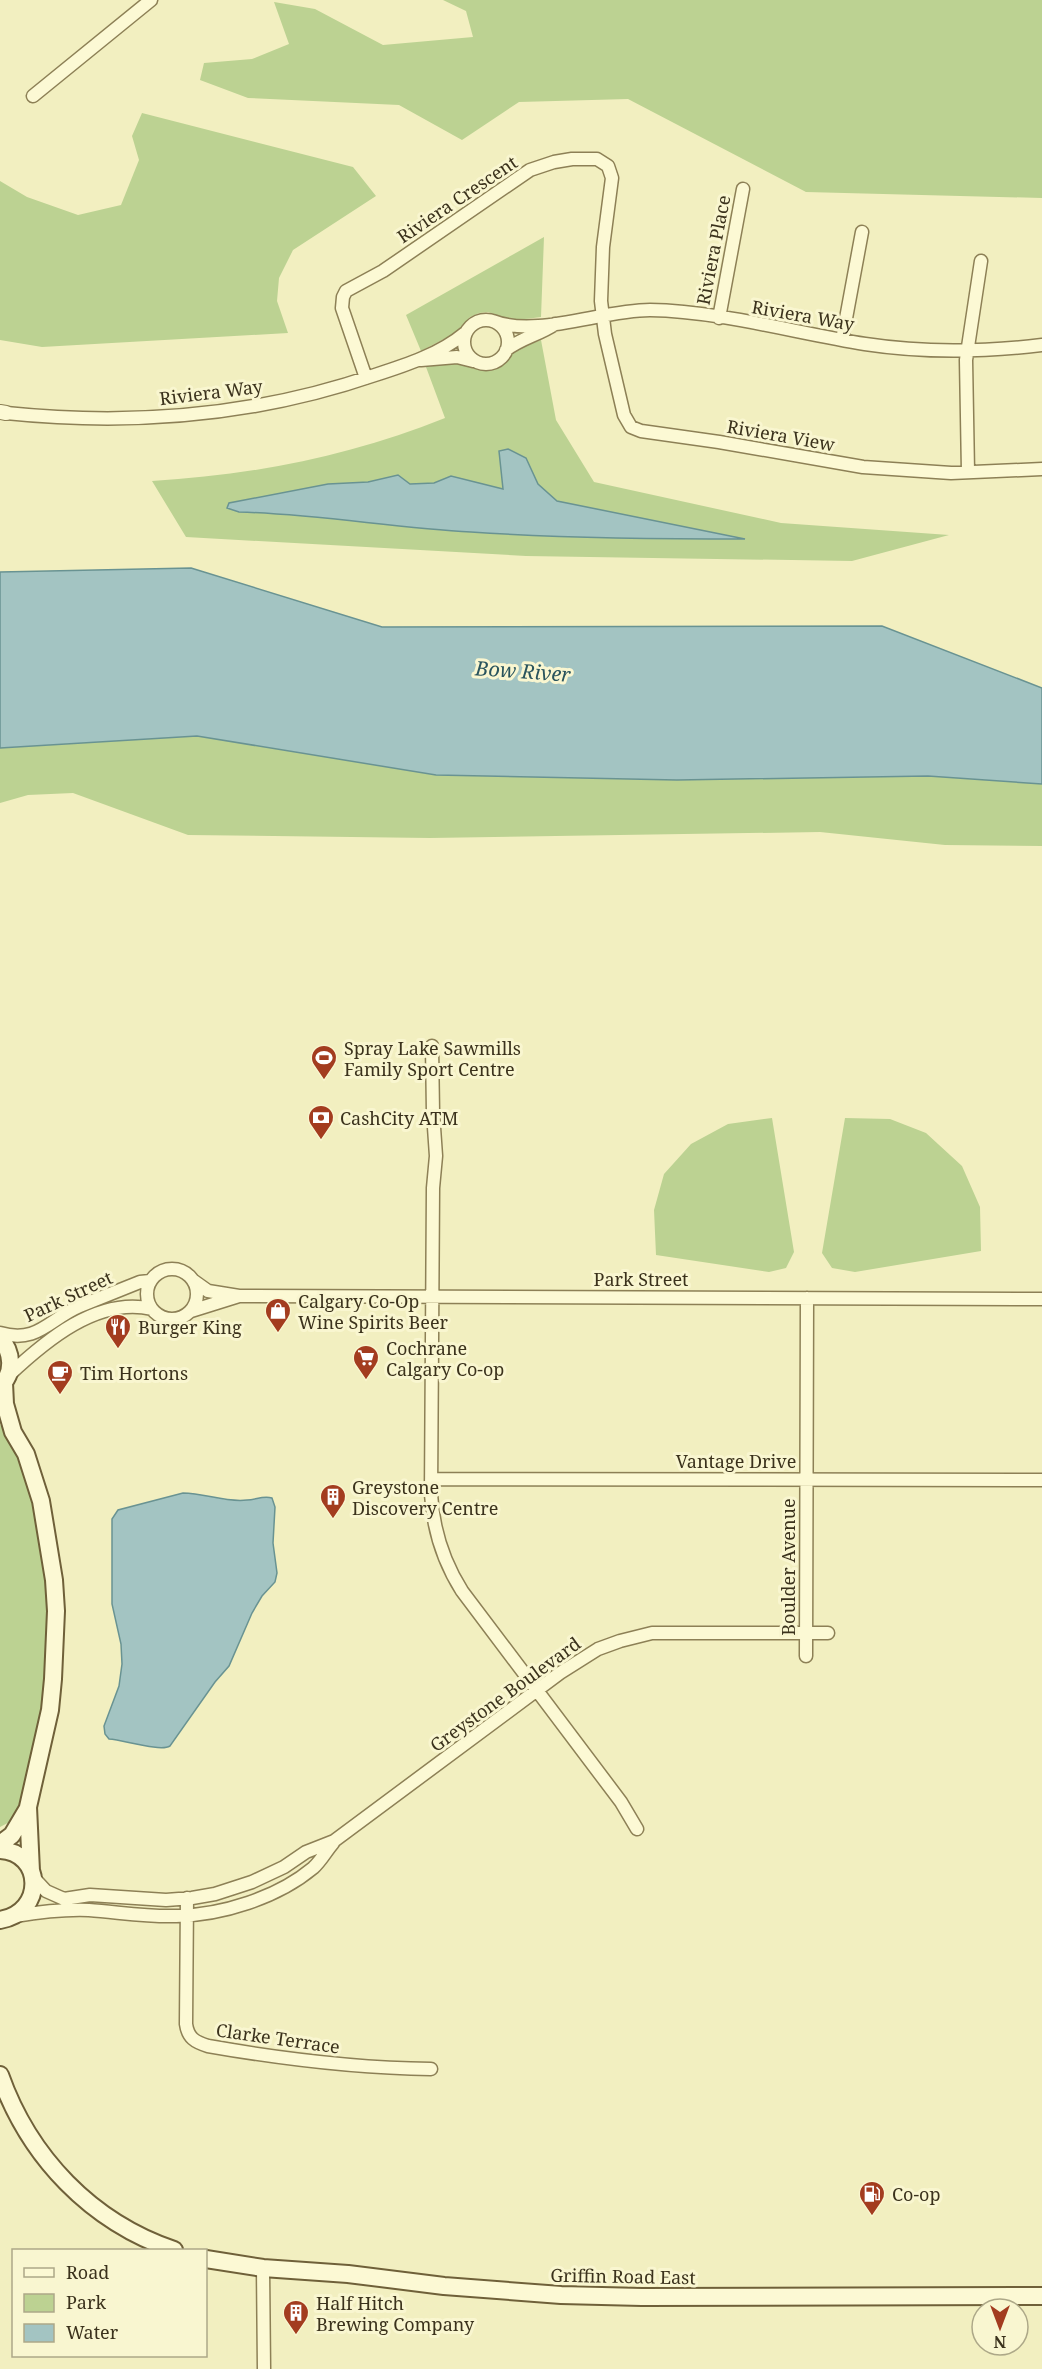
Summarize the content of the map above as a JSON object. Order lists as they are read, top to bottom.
{
  "streets": {
    "main road": ["Griffin Road East"],
    "street": [
      "Riviera Crescent",
      "Riviera Place",
      "Riviera Way",
      "Riviera View",
      "Park Street",
      "Vantage Drive",
      "Boulder Avenue",
      "Greystone Boulevard",
      "Clarke Terrace"
    ]
  },
  "crossings": [
    ["Riviera Crescent", "Riviera Way"],
    ["Riviera Crescent", "Riviera View"],
    ["Riviera Place", "Riviera Way"],
    ["Riviera Way", "Riviera View"],
    ["Park Street", "Boulder Avenue"],
    ["Vantage Drive", "Boulder Avenue"],
    ["Boulder Avenue", "Greystone Boulevard"],
    ["Greystone Boulevard", "Clarke Terrace"]
  ],
  "water": ["Bow River"],
  "places": {
    "sports": ["Spray Lake Sawmills Family Sport Centre"],
    "bank": ["CashCity ATM"],
    "shop": ["Calgary Co-Op Wine Spirits Beer"],
    "restaurant": ["Burger King"],
    "supermarket": ["Cochrane Calgary Co-op"],
    "cafe": ["Tim Hortons"],
    "building": ["Greystone Discovery Centre", "Half Hitch Brewing Company"],
    "fuel station": ["Co-op"]
  },
  "legend": ["Road", "Park", "Water"],
  "north": "bottom"
}
